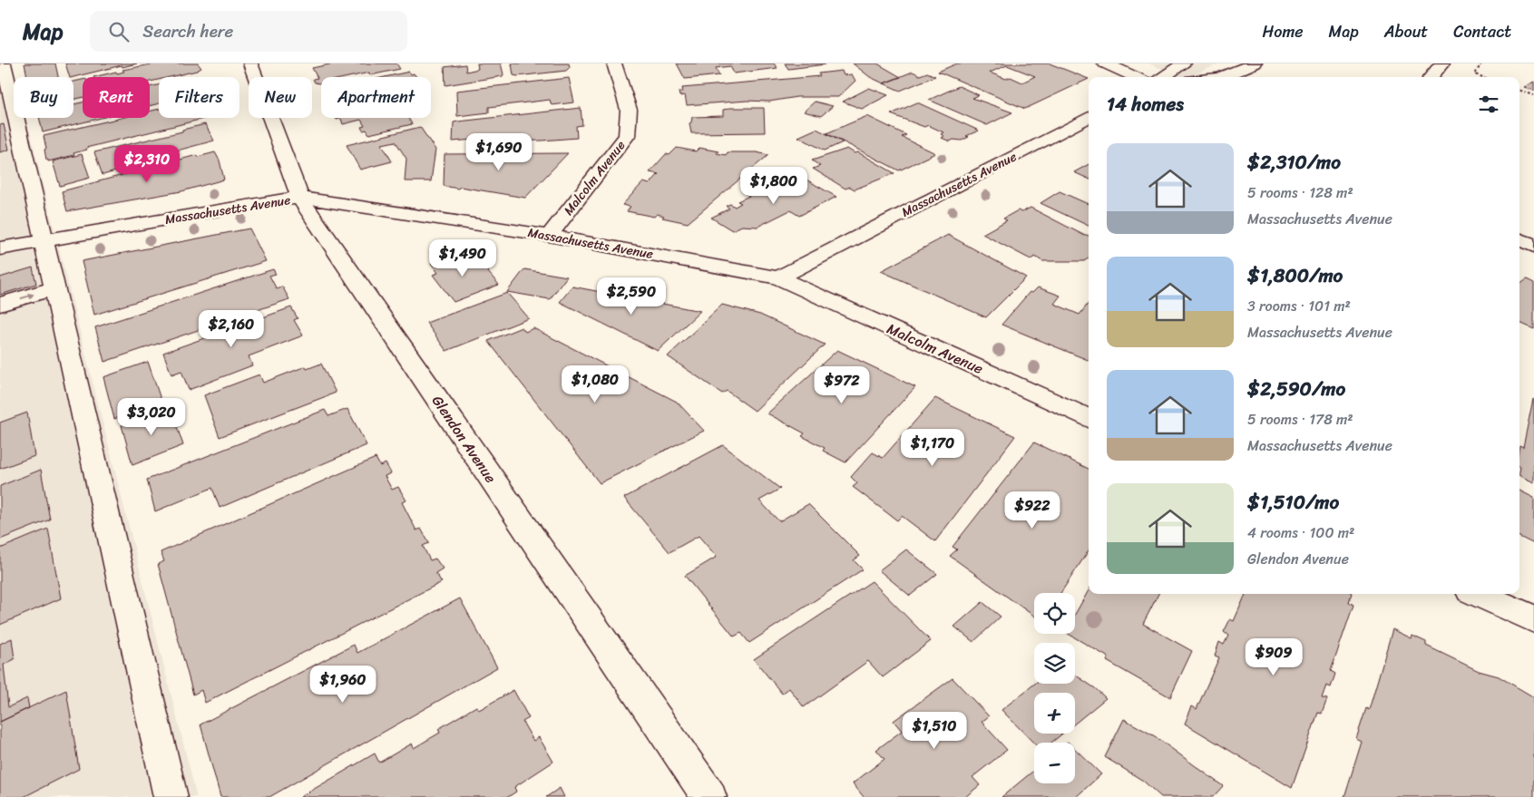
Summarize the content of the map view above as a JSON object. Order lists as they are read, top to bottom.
{
  "streets": {
    "street": ["Malcolm Avenue", "Massachusetts Avenue", "Glendon Avenue"]
  },
  "crossings": [
    ["Malcolm Avenue", "Massachusetts Avenue"],
    ["Massachusetts Avenue", "Glendon Avenue"]
  ],
  "page": {
    "header": "Map",
    "search": "Search here",
    "nav": [
      "Home",
      "Map",
      "About",
      "Contact"
    ],
    "chip": [
      "Buy",
      "Rent",
      "Filters",
      "New",
      "Apartment"
    ],
    "heading": "14 homes",
    "list": [
      {
        "name": "$2,310/mo",
        "note": "5 rooms · 128 m² · Massachusetts Avenue"
      },
      {
        "name": "$1,800/mo",
        "note": "3 rooms · 101 m² · Massachusetts Avenue"
      },
      {
        "name": "$2,590/mo",
        "note": "5 rooms · 178 m² · Massachusetts Avenue"
      },
      {
        "name": "$1,510/mo",
        "note": "4 rooms · 100 m² · Glendon Avenue"
      }
    ],
    "price": [
      "$1,690",
      "$2,310",
      "$1,800",
      "$1,490",
      "$2,590",
      "$2,160",
      "$1,080",
      "$972",
      "$3,020",
      "$1,170",
      "$922",
      "$909",
      "$1,960",
      "$1,510"
    ],
    "map_buttons": ["+", "−"]
  }
}
